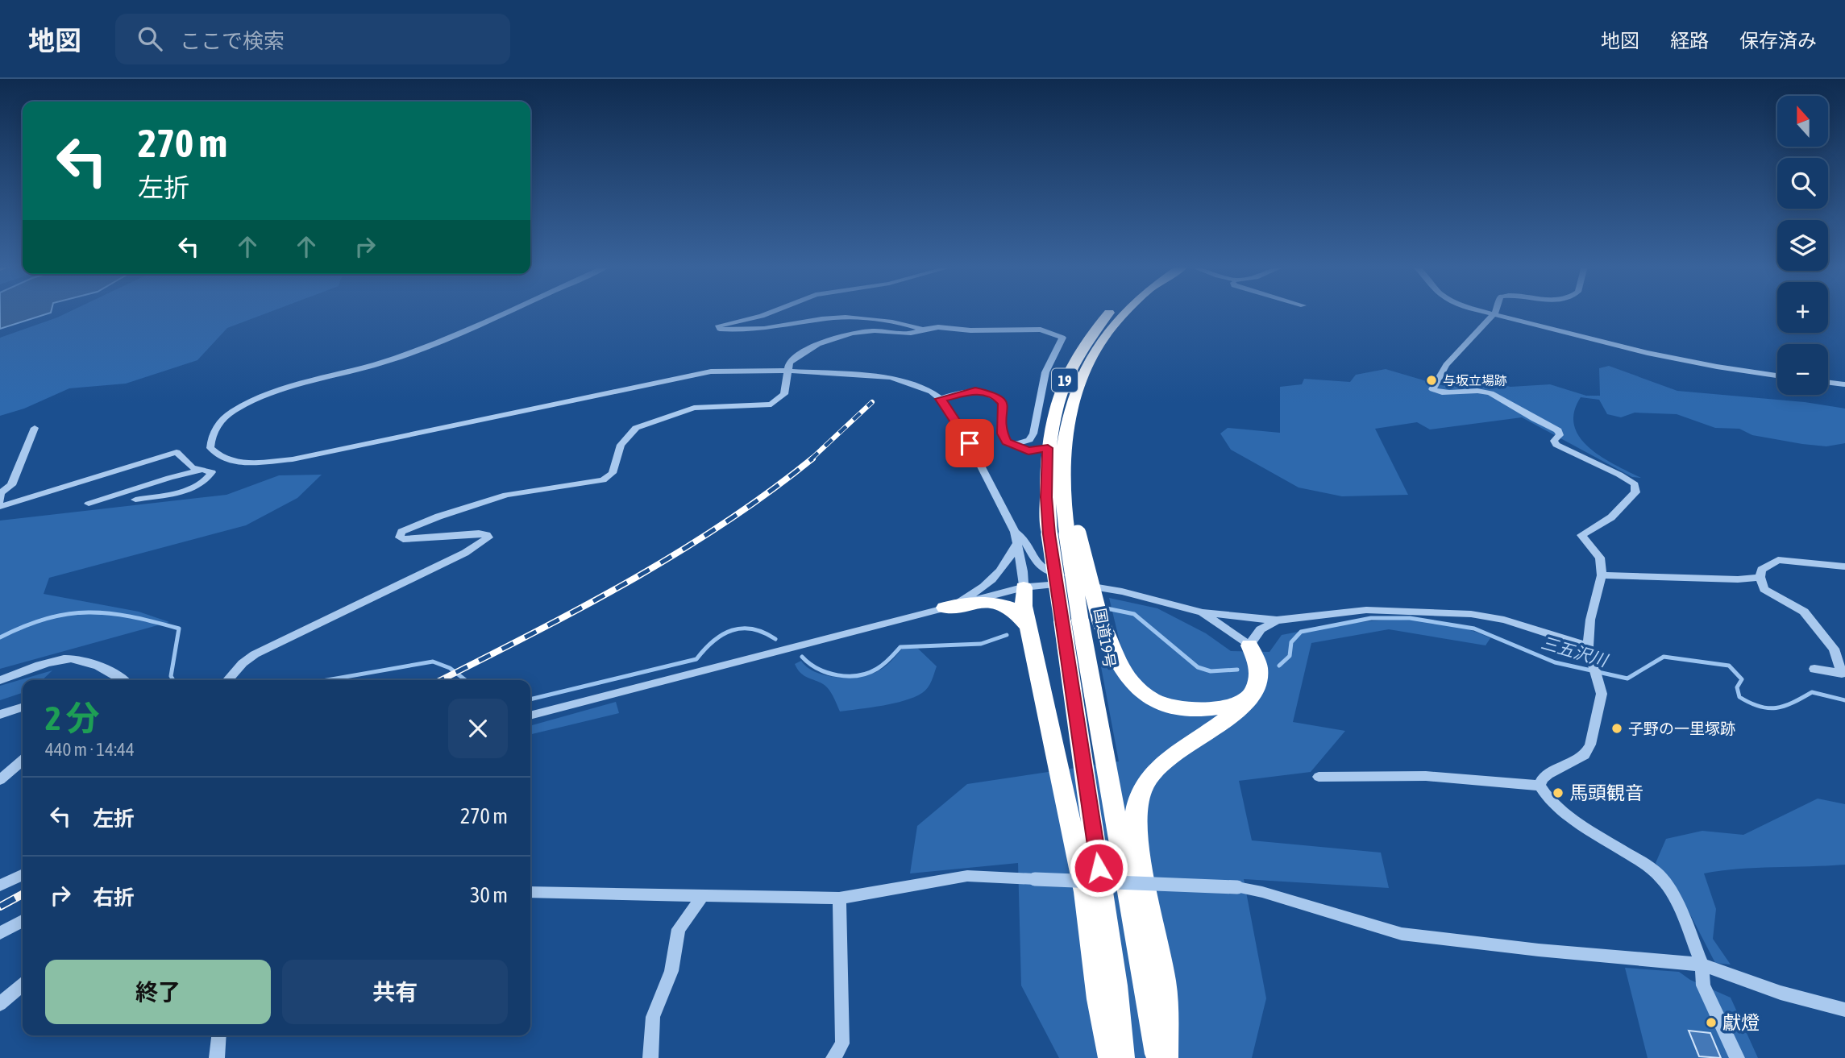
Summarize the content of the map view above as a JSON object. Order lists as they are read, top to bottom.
{
  "streets": {
    "highway": ["19", "国道19号"]
  },
  "crossings": [
    ["19", "国道19号"]
  ],
  "water": ["三五沢川"],
  "places": [
    "与坂立場跡",
    "子野の一里塚跡",
    "馬頭観音",
    "獻燈"
  ],
  "north": "top",
  "page": {
    "header": "地図",
    "search": "ここで検索",
    "nav": ["地図", "経路", "保存済み"],
    "map_buttons": ["+", "−"],
    "turn": ["270 m", "左折"],
    "heading": ["2 分", "440 m · 14:44"],
    "list": [
      {
        "name": "左折",
        "value": "270 m"
      },
      {
        "name": "右折",
        "value": "30 m"
      }
    ],
    "buttons": ["終了", "共有"]
  }
}
